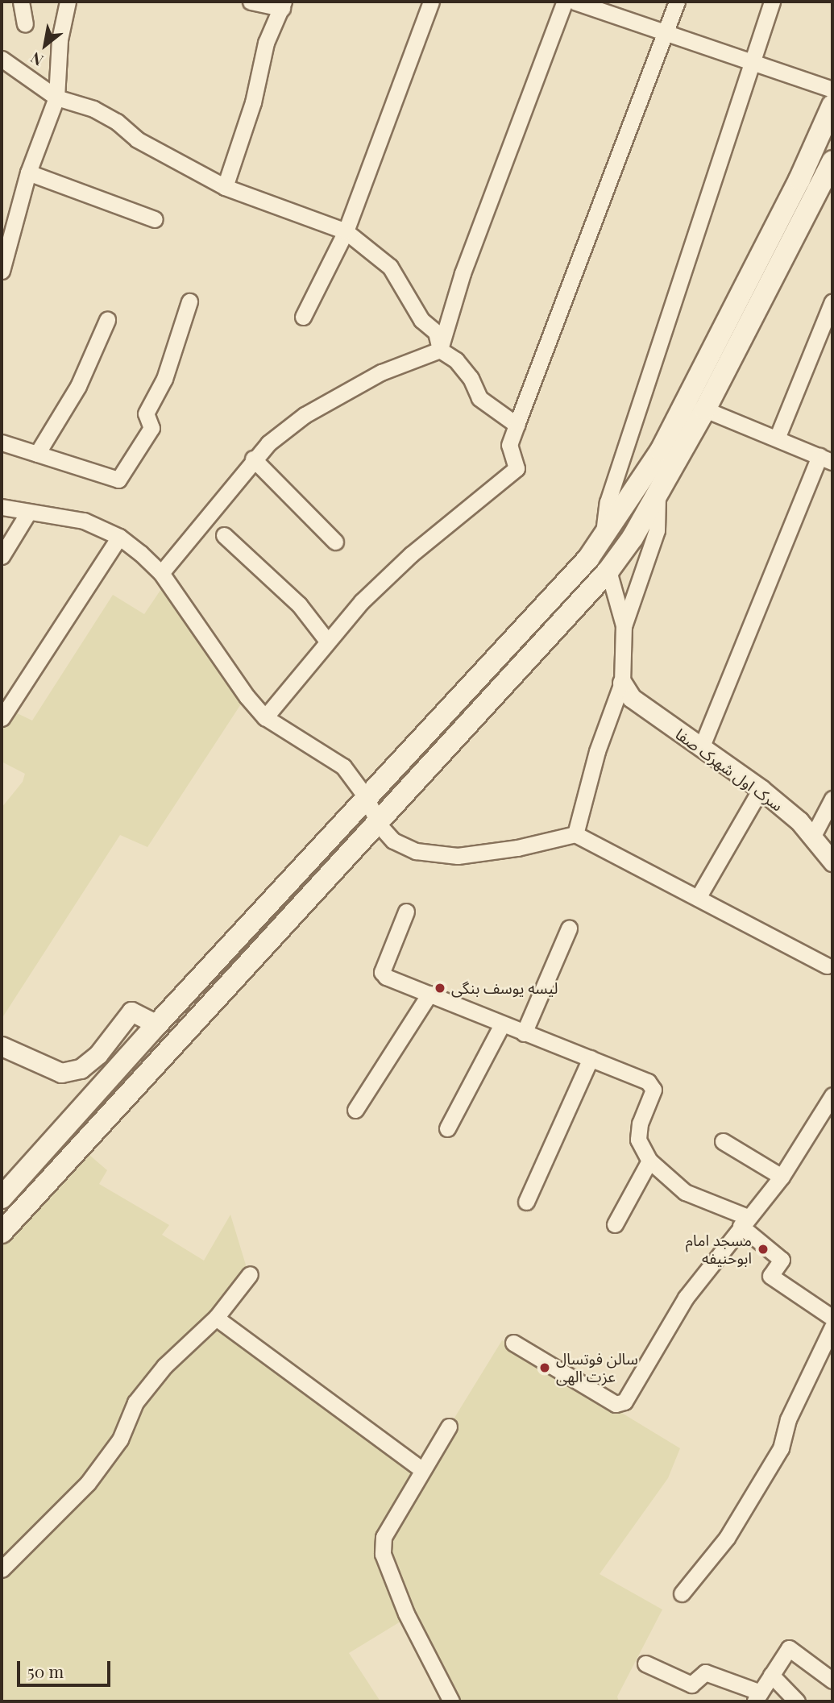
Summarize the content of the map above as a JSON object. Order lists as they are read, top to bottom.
{
  "streets": {
    "street": ["سرک اول شهرک صفا"]
  },
  "places": ["لیسه یوسف بنگی", "مسجد امام ابوحنیفه", "سالن فوتسال عزت الهی"],
  "scale_bar": "50 m",
  "north": "bottom left"
}
